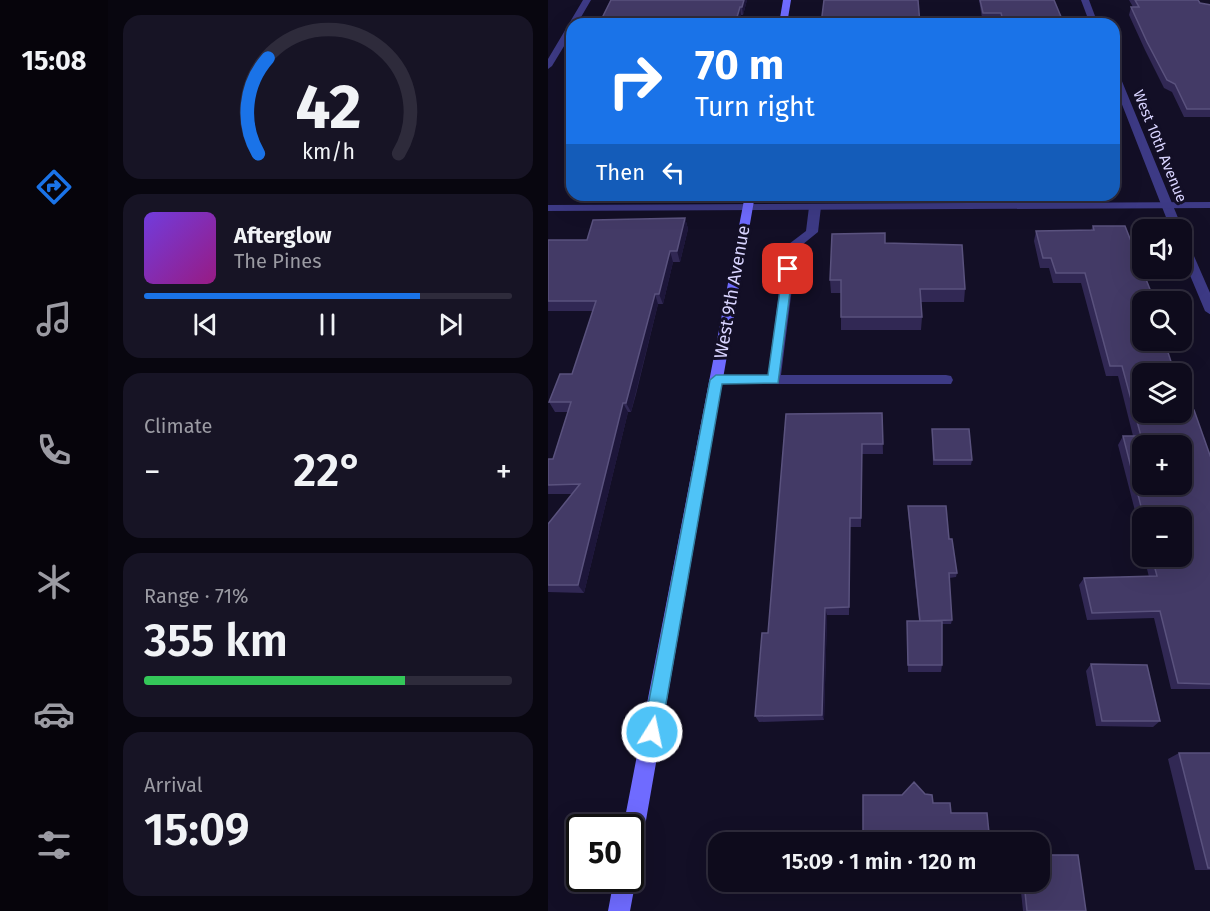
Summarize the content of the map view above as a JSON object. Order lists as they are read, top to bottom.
{
  "streets": {
    "main road": ["West 9th Avenue"],
    "street": ["West 10th Avenue"]
  },
  "page": {
    "tabs": "15:08",
    "turn": ["70 m", "Turn right"],
    "then": "Then",
    "song": ["Afterglow", "The Pines"],
    "map_buttons": ["+", "−"],
    "tile": [
      "Climate",
      ["Range · 71%", "355 km"],
      ["Arrival", "15:09"]
    ],
    "heat": ["−", "22°", "+"],
    "limit": "50",
    "trip": "15:09 · 1 min · 120 m",
    "gauge": ["42", "km/h"]
  }
}
